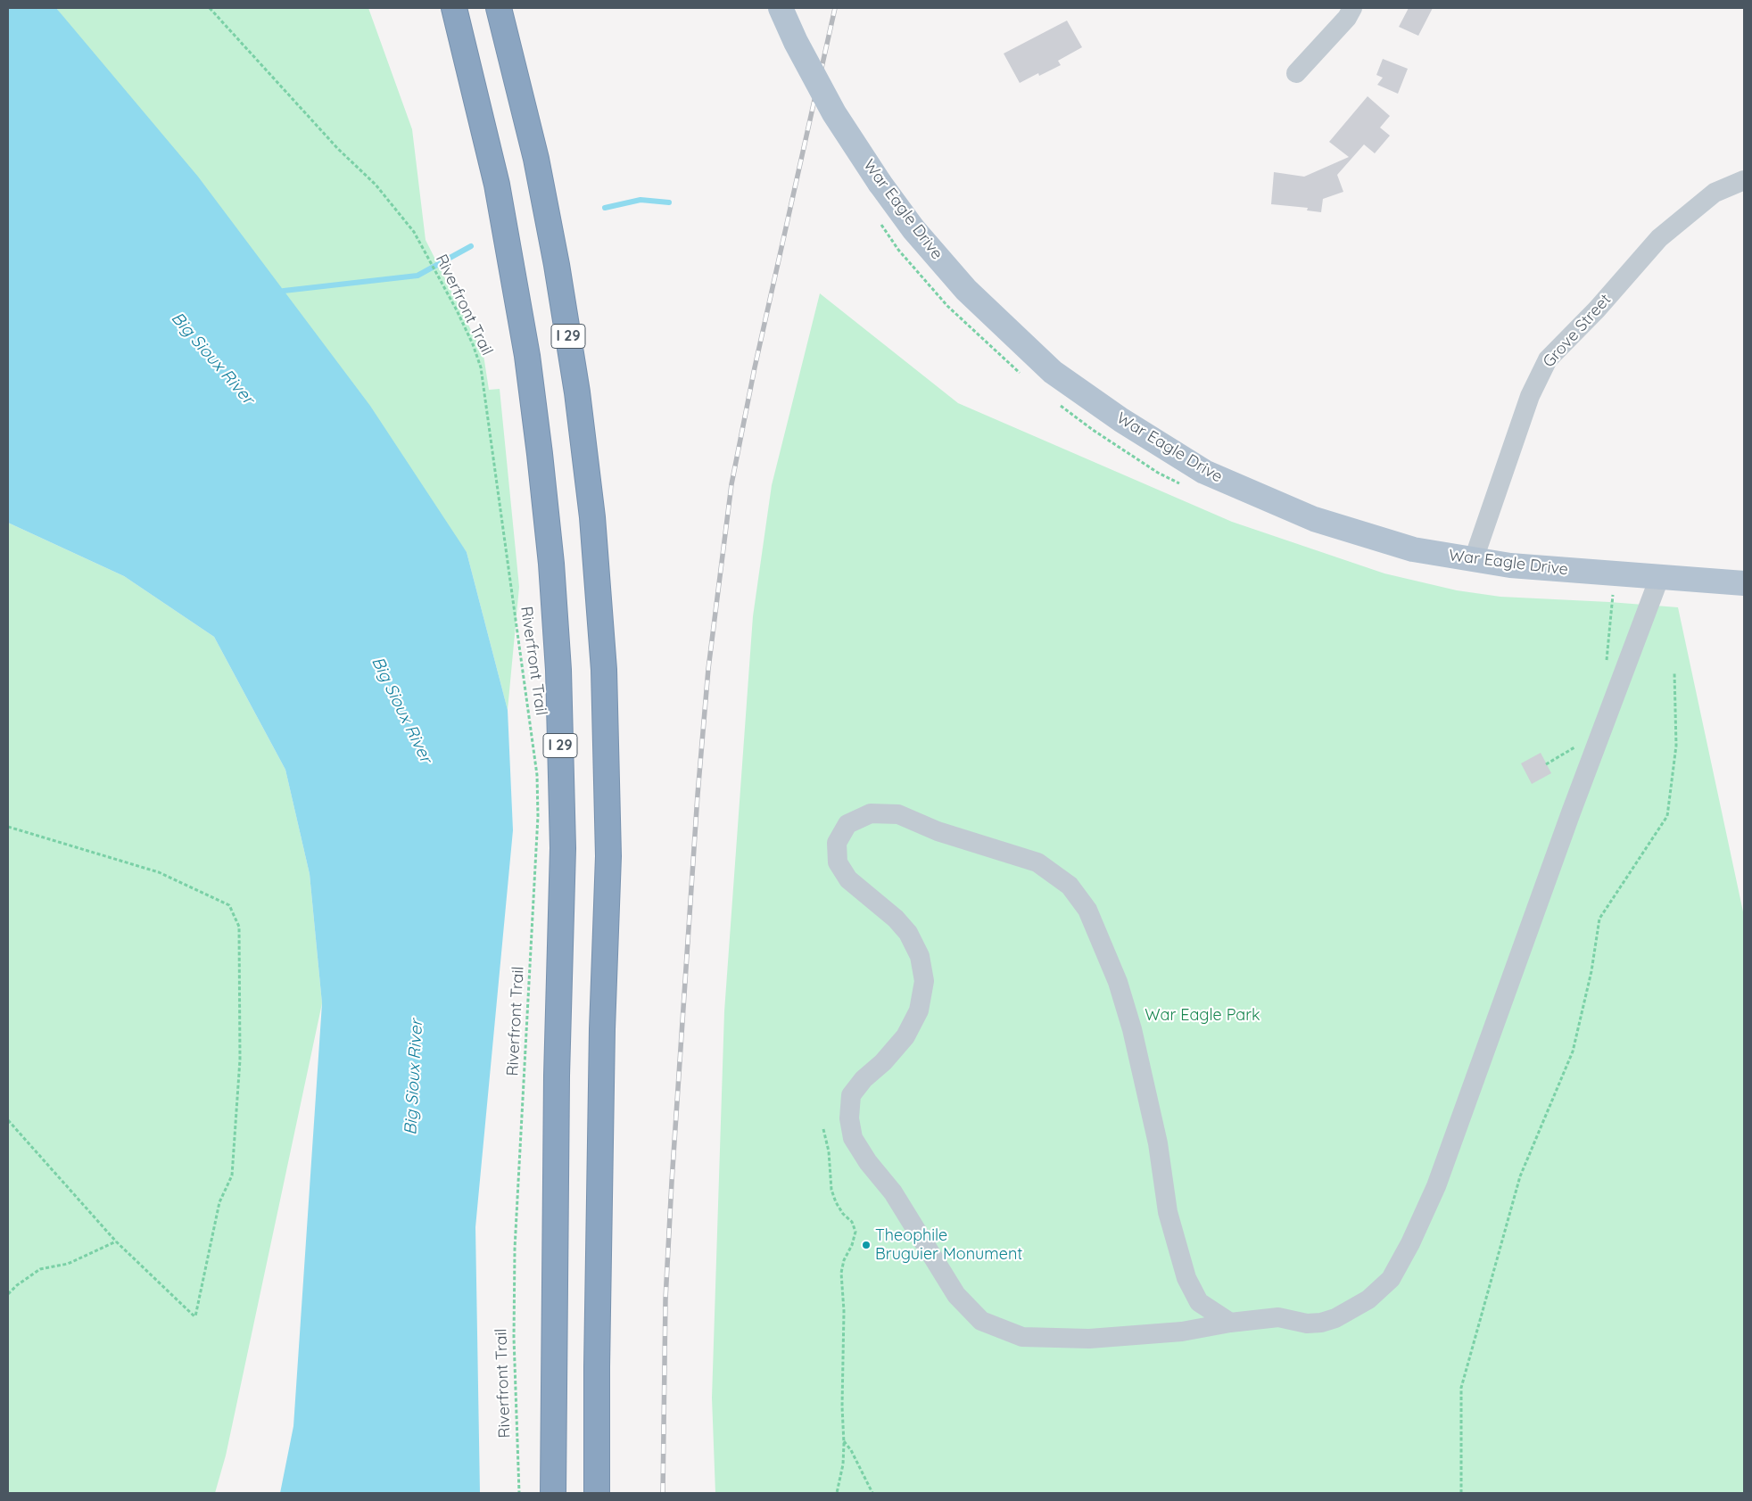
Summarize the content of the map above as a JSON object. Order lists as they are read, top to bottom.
{
  "streets": {
    "highway": ["I 29"],
    "main road": ["War Eagle Drive"],
    "street": ["Grove Street"],
    "path": ["Riverfront Trail"]
  },
  "crossings": [
    ["War Eagle Drive", "Grove Street"]
  ],
  "water": ["Big Sioux River"],
  "parks": ["War Eagle Park"],
  "places": ["Theophile Bruguier Monument"]
}
